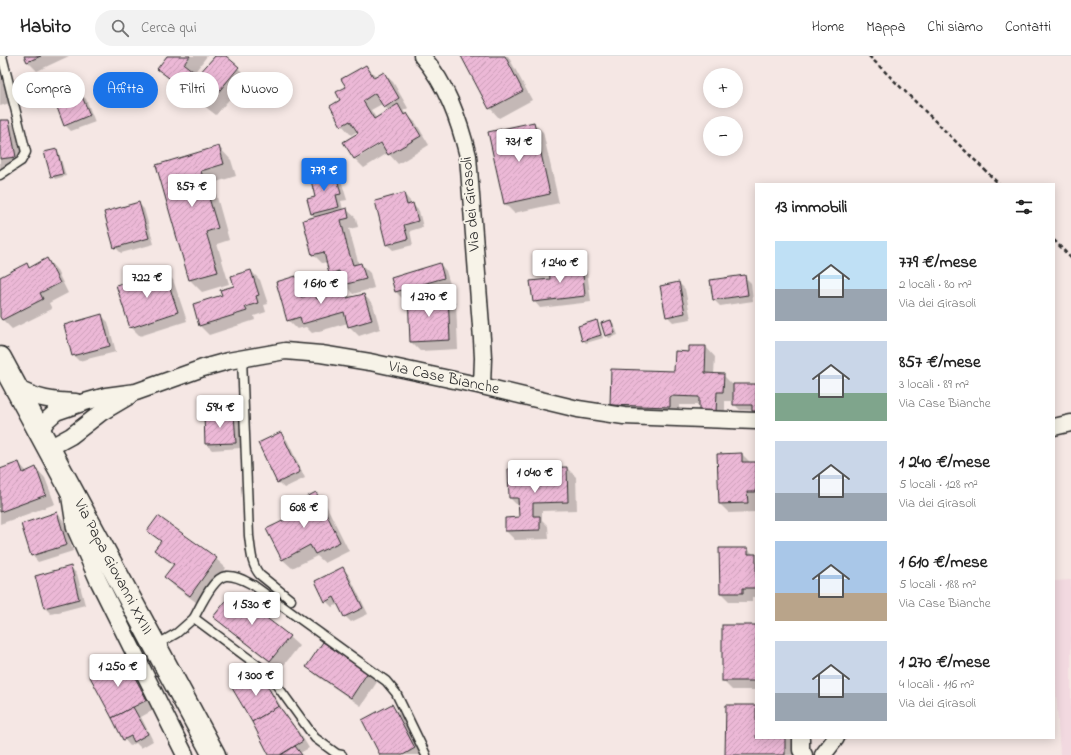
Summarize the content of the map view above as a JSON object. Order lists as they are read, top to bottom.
{
  "streets": {
    "main road": ["Via Papa Giovanni XXIII"],
    "street": ["Via dei Girasoli", "Via Case Bianche"]
  },
  "crossings": [
    ["Via dei Girasoli", "Via Case Bianche"],
    ["Via Case Bianche", "Via Papa Giovanni XXIII"]
  ],
  "page": {
    "header": "Habito",
    "search": "Cerca qui",
    "nav": [
      "Home",
      "Mappa",
      "Chi siamo",
      "Contatti"
    ],
    "map_buttons": ["+", "−"],
    "chip": [
      "Compra",
      "Affitta",
      "Filtri",
      "Nuovo"
    ],
    "price": [
      "731 €",
      "779 €",
      "857 €",
      "1 240 €",
      "722 €",
      "1 610 €",
      "1 270 €",
      "594 €",
      "1 040 €",
      "608 €",
      "1 530 €",
      "1 250 €",
      "1 300 €"
    ],
    "heading": "13 immobili",
    "list": [
      {
        "name": "779 €/mese",
        "note": "2 locali · 80 m² · Via dei Girasoli"
      },
      {
        "name": "857 €/mese",
        "note": "3 locali · 89 m² · Via Case Bianche"
      },
      {
        "name": "1 240 €/mese",
        "note": "5 locali · 128 m² · Via dei Girasoli"
      },
      {
        "name": "1 610 €/mese",
        "note": "5 locali · 188 m² · Via Case Bianche"
      },
      {
        "name": "1 270 €/mese",
        "note": "4 locali · 116 m² · Via dei Girasoli"
      }
    ]
  }
}
